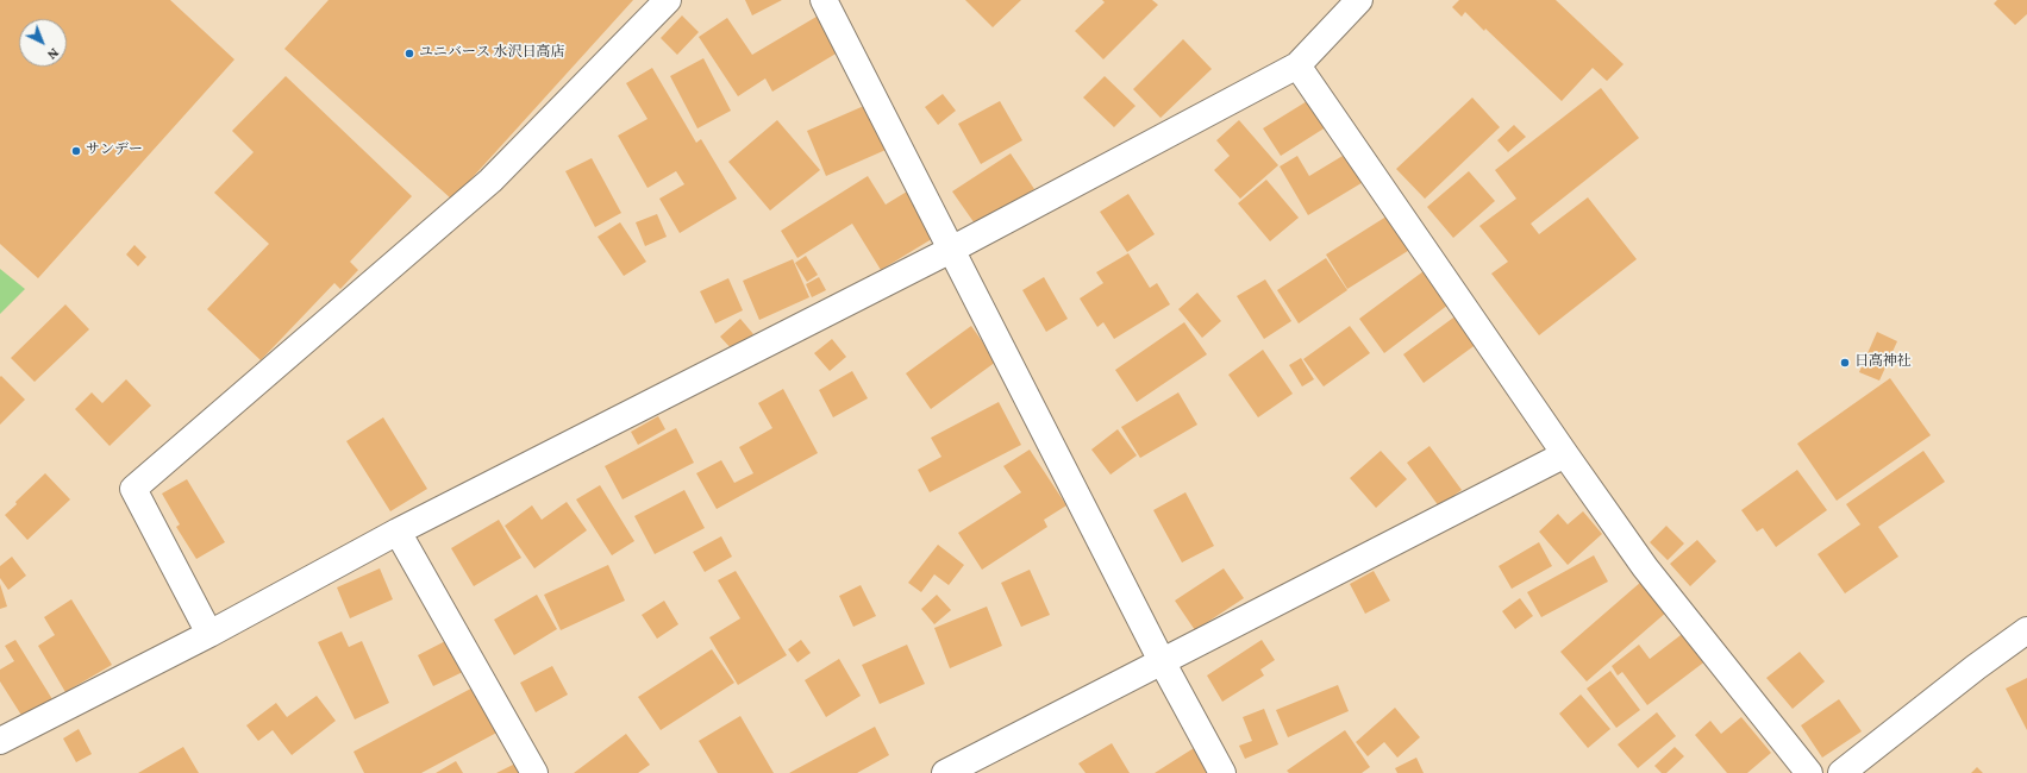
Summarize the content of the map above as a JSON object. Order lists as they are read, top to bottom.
{
  "places": ["ユニバース 水沢日高店", "サンデー", "日高神社"],
  "north": "bottom right"
}
